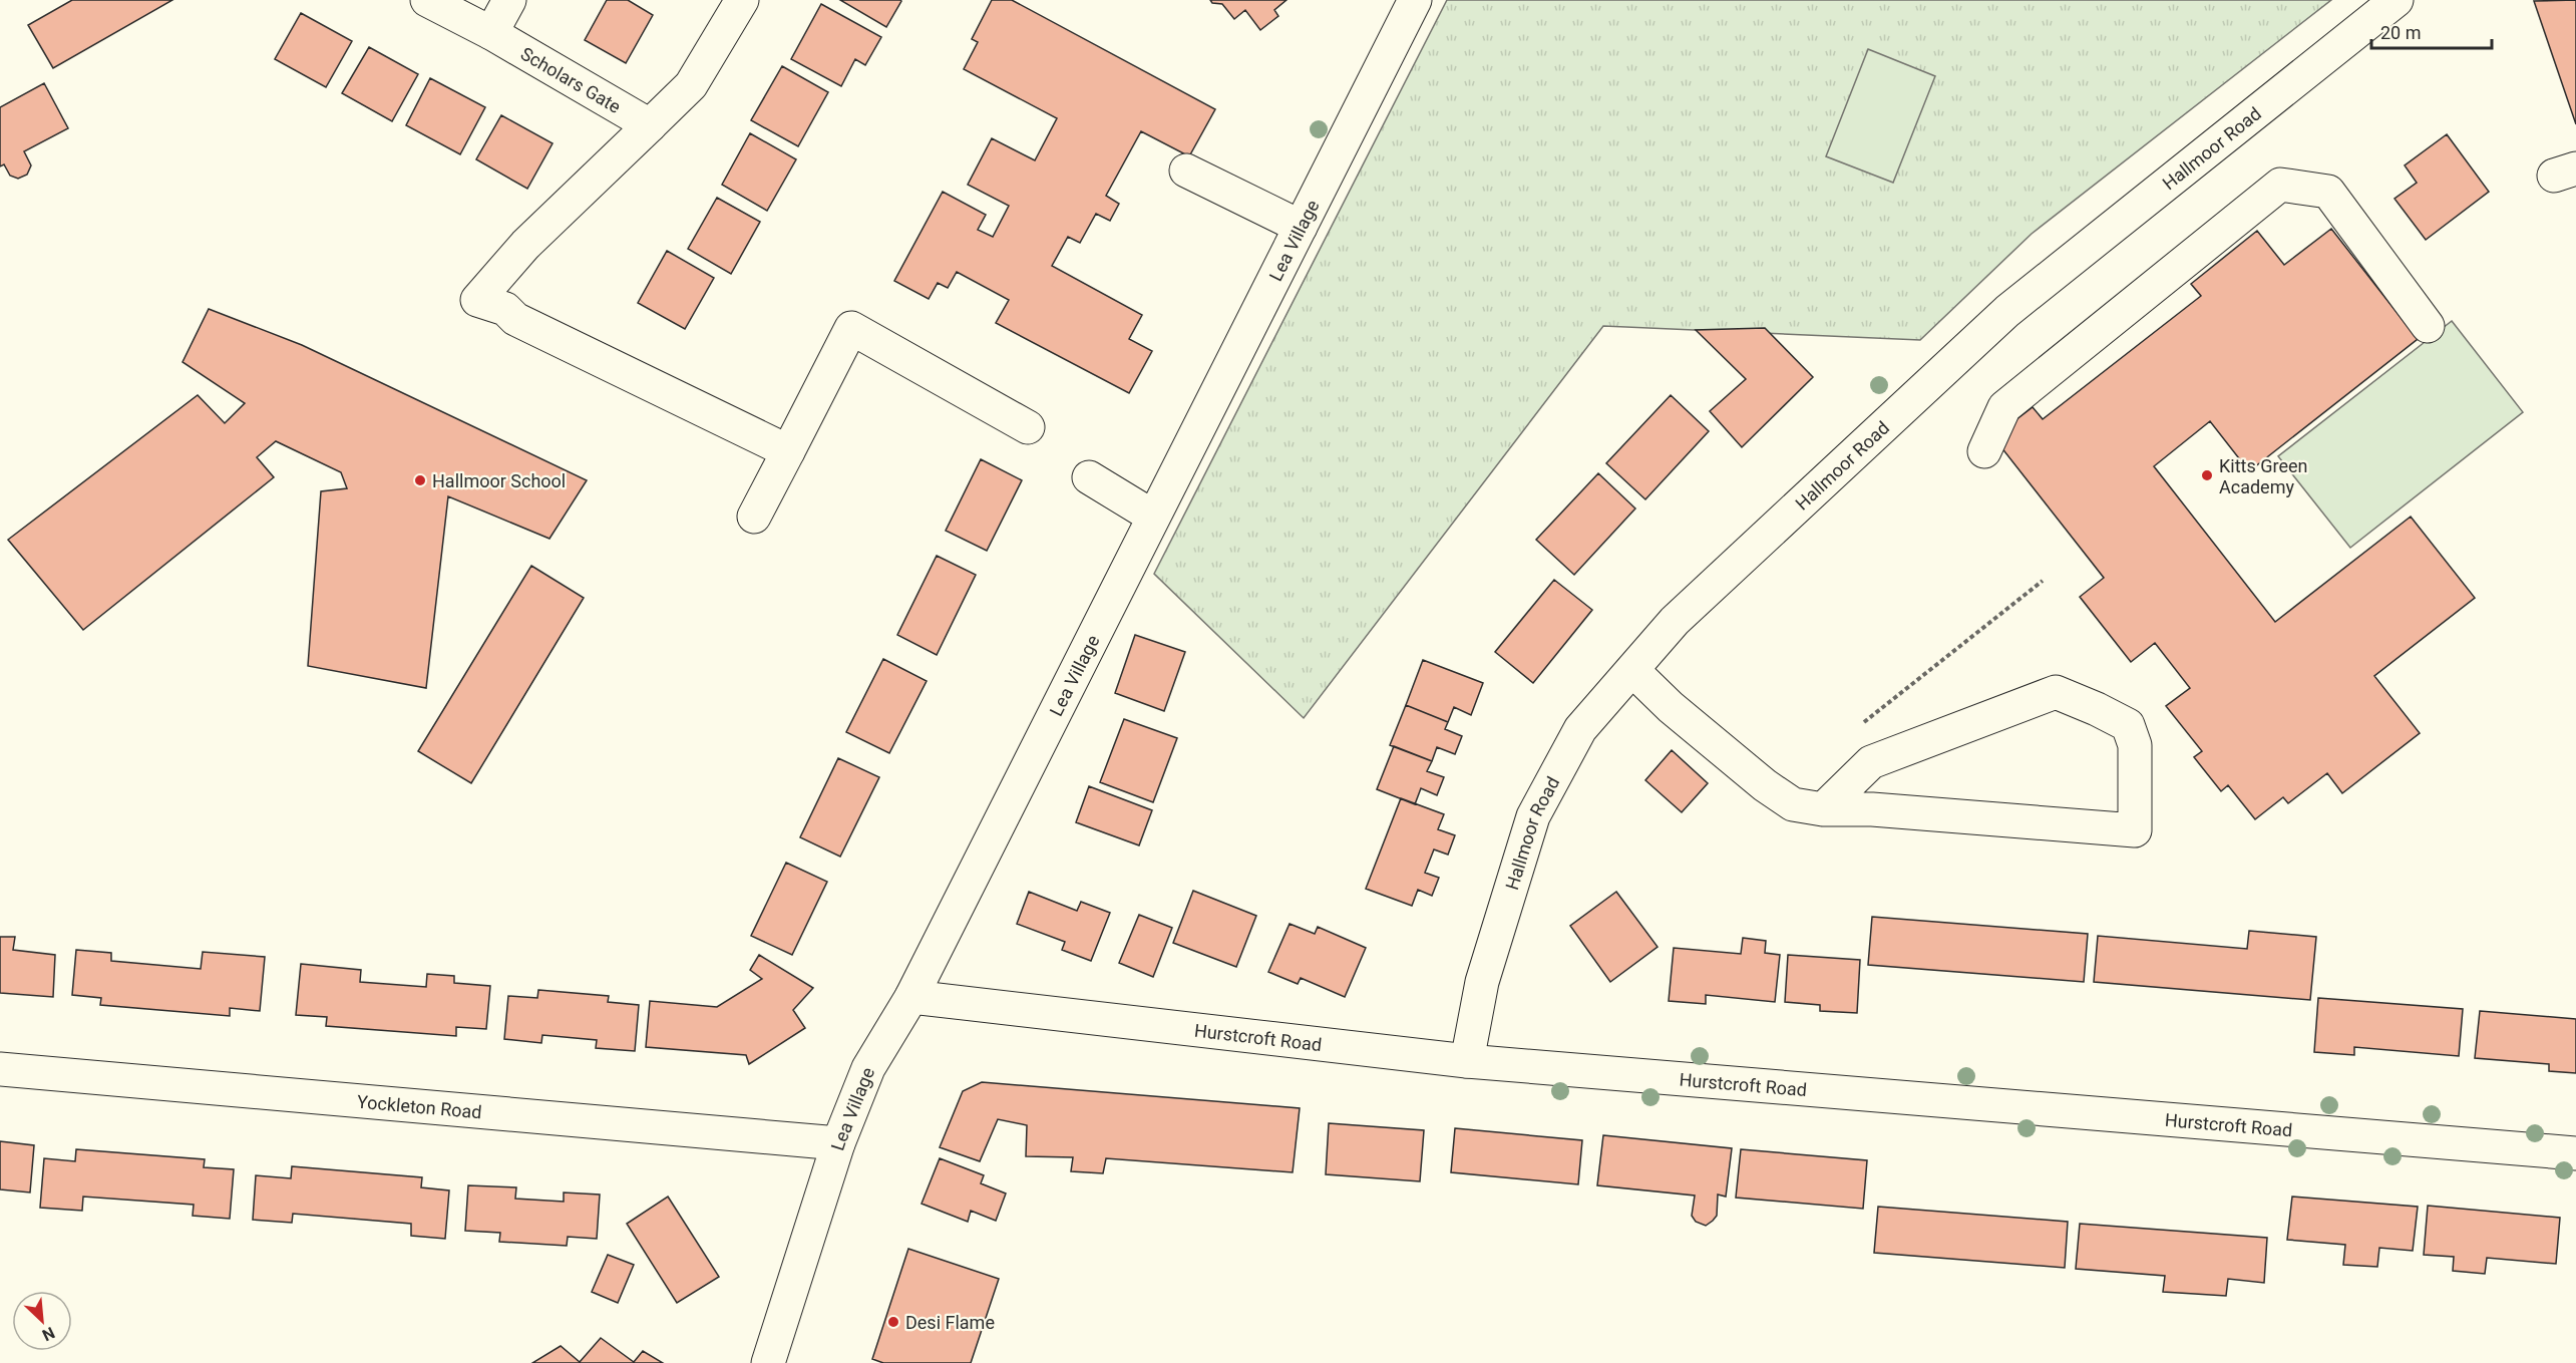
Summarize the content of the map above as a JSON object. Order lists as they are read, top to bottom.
{
  "streets": {
    "street": [
      "Scholars Gate",
      "Hallmoor Road",
      "Lea Village",
      "Hurstcroft Road",
      "Yockleton Road"
    ]
  },
  "crossings": [
    ["Hallmoor Road", "Hurstcroft Road"],
    ["Lea Village", "Hurstcroft Road"],
    ["Lea Village", "Yockleton Road"]
  ],
  "places": ["Kitts Green Academy", "Hallmoor School", "Desi Flame"],
  "scale_bar": "20 m",
  "north": "bottom right"
}
